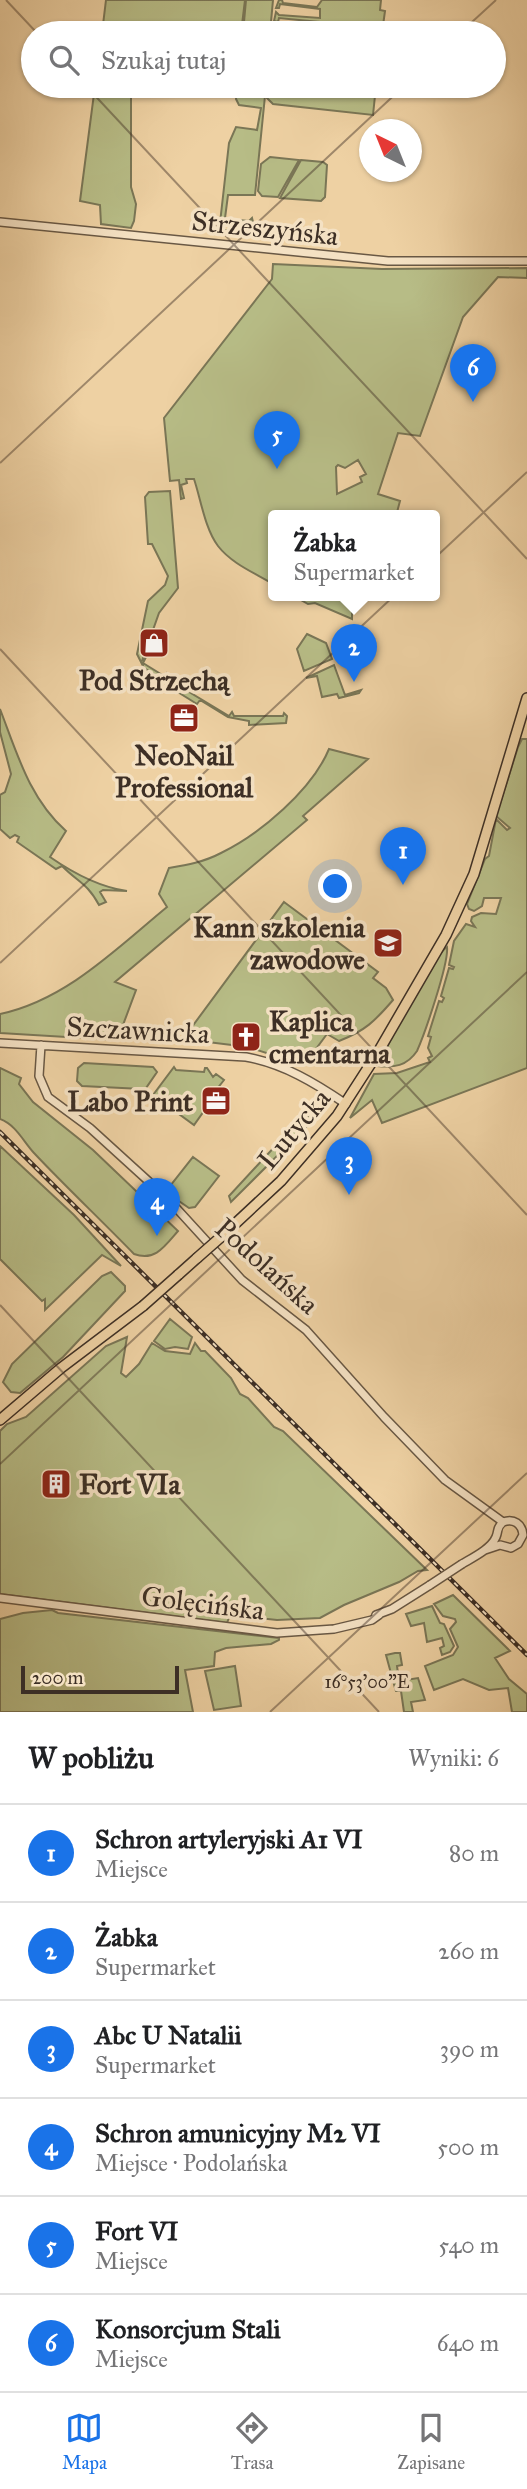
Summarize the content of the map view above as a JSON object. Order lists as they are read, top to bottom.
{
  "streets": {
    "main road": ["Lutycka"],
    "street": [
      "Strzeszyńska",
      "Szczawnicka",
      "Podolańska",
      "Golęcińska"
    ]
  },
  "crossings": [
    ["Szczawnicka", "Lutycka"],
    ["Szczawnicka", "Podolańska"],
    ["Podolańska", "Golęcińska"]
  ],
  "places": {
    "shop": ["Pod Strzechą"],
    "office": ["NeoNail Professional", "Labo Print"],
    "school or university": ["Kann szkolenia zawodowe"],
    "church": ["Kaplica cmentarna"],
    "building": ["Fort VIa"]
  },
  "scale_bar": "200 m",
  "north": "top left",
  "page": {
    "search": "Szukaj tutaj",
    "pins": [
      "6",
      "5",
      "2",
      "1",
      "3",
      "4"
    ],
    "popup": ["Żabka", "Supermarket"],
    "scale": "200 m",
    "heading": ["W pobliżu", "Wyniki: 6"],
    "list": [
      {
        "mark": "1",
        "name": "Schron artyleryjski A1 VI",
        "note": "Miejsce",
        "value": "80 m"
      },
      {
        "mark": "2",
        "name": "Żabka",
        "note": "Supermarket",
        "value": "260 m"
      },
      {
        "mark": "3",
        "name": "Abc U Natalii",
        "note": "Supermarket",
        "value": "390 m"
      },
      {
        "mark": "4",
        "name": "Schron amunicyjny M2 VI",
        "note": "Miejsce · Podolańska",
        "value": "500 m"
      },
      {
        "mark": "5",
        "name": "Fort VI",
        "note": "Miejsce",
        "value": "540 m"
      },
      {
        "mark": "6",
        "name": "Konsorcjum Stali",
        "note": "Miejsce",
        "value": "640 m"
      }
    ],
    "nav": ["Mapa", "Trasa", "Zapisane"]
  },
  "coordinates": ["16°53'00\"E"]
}
